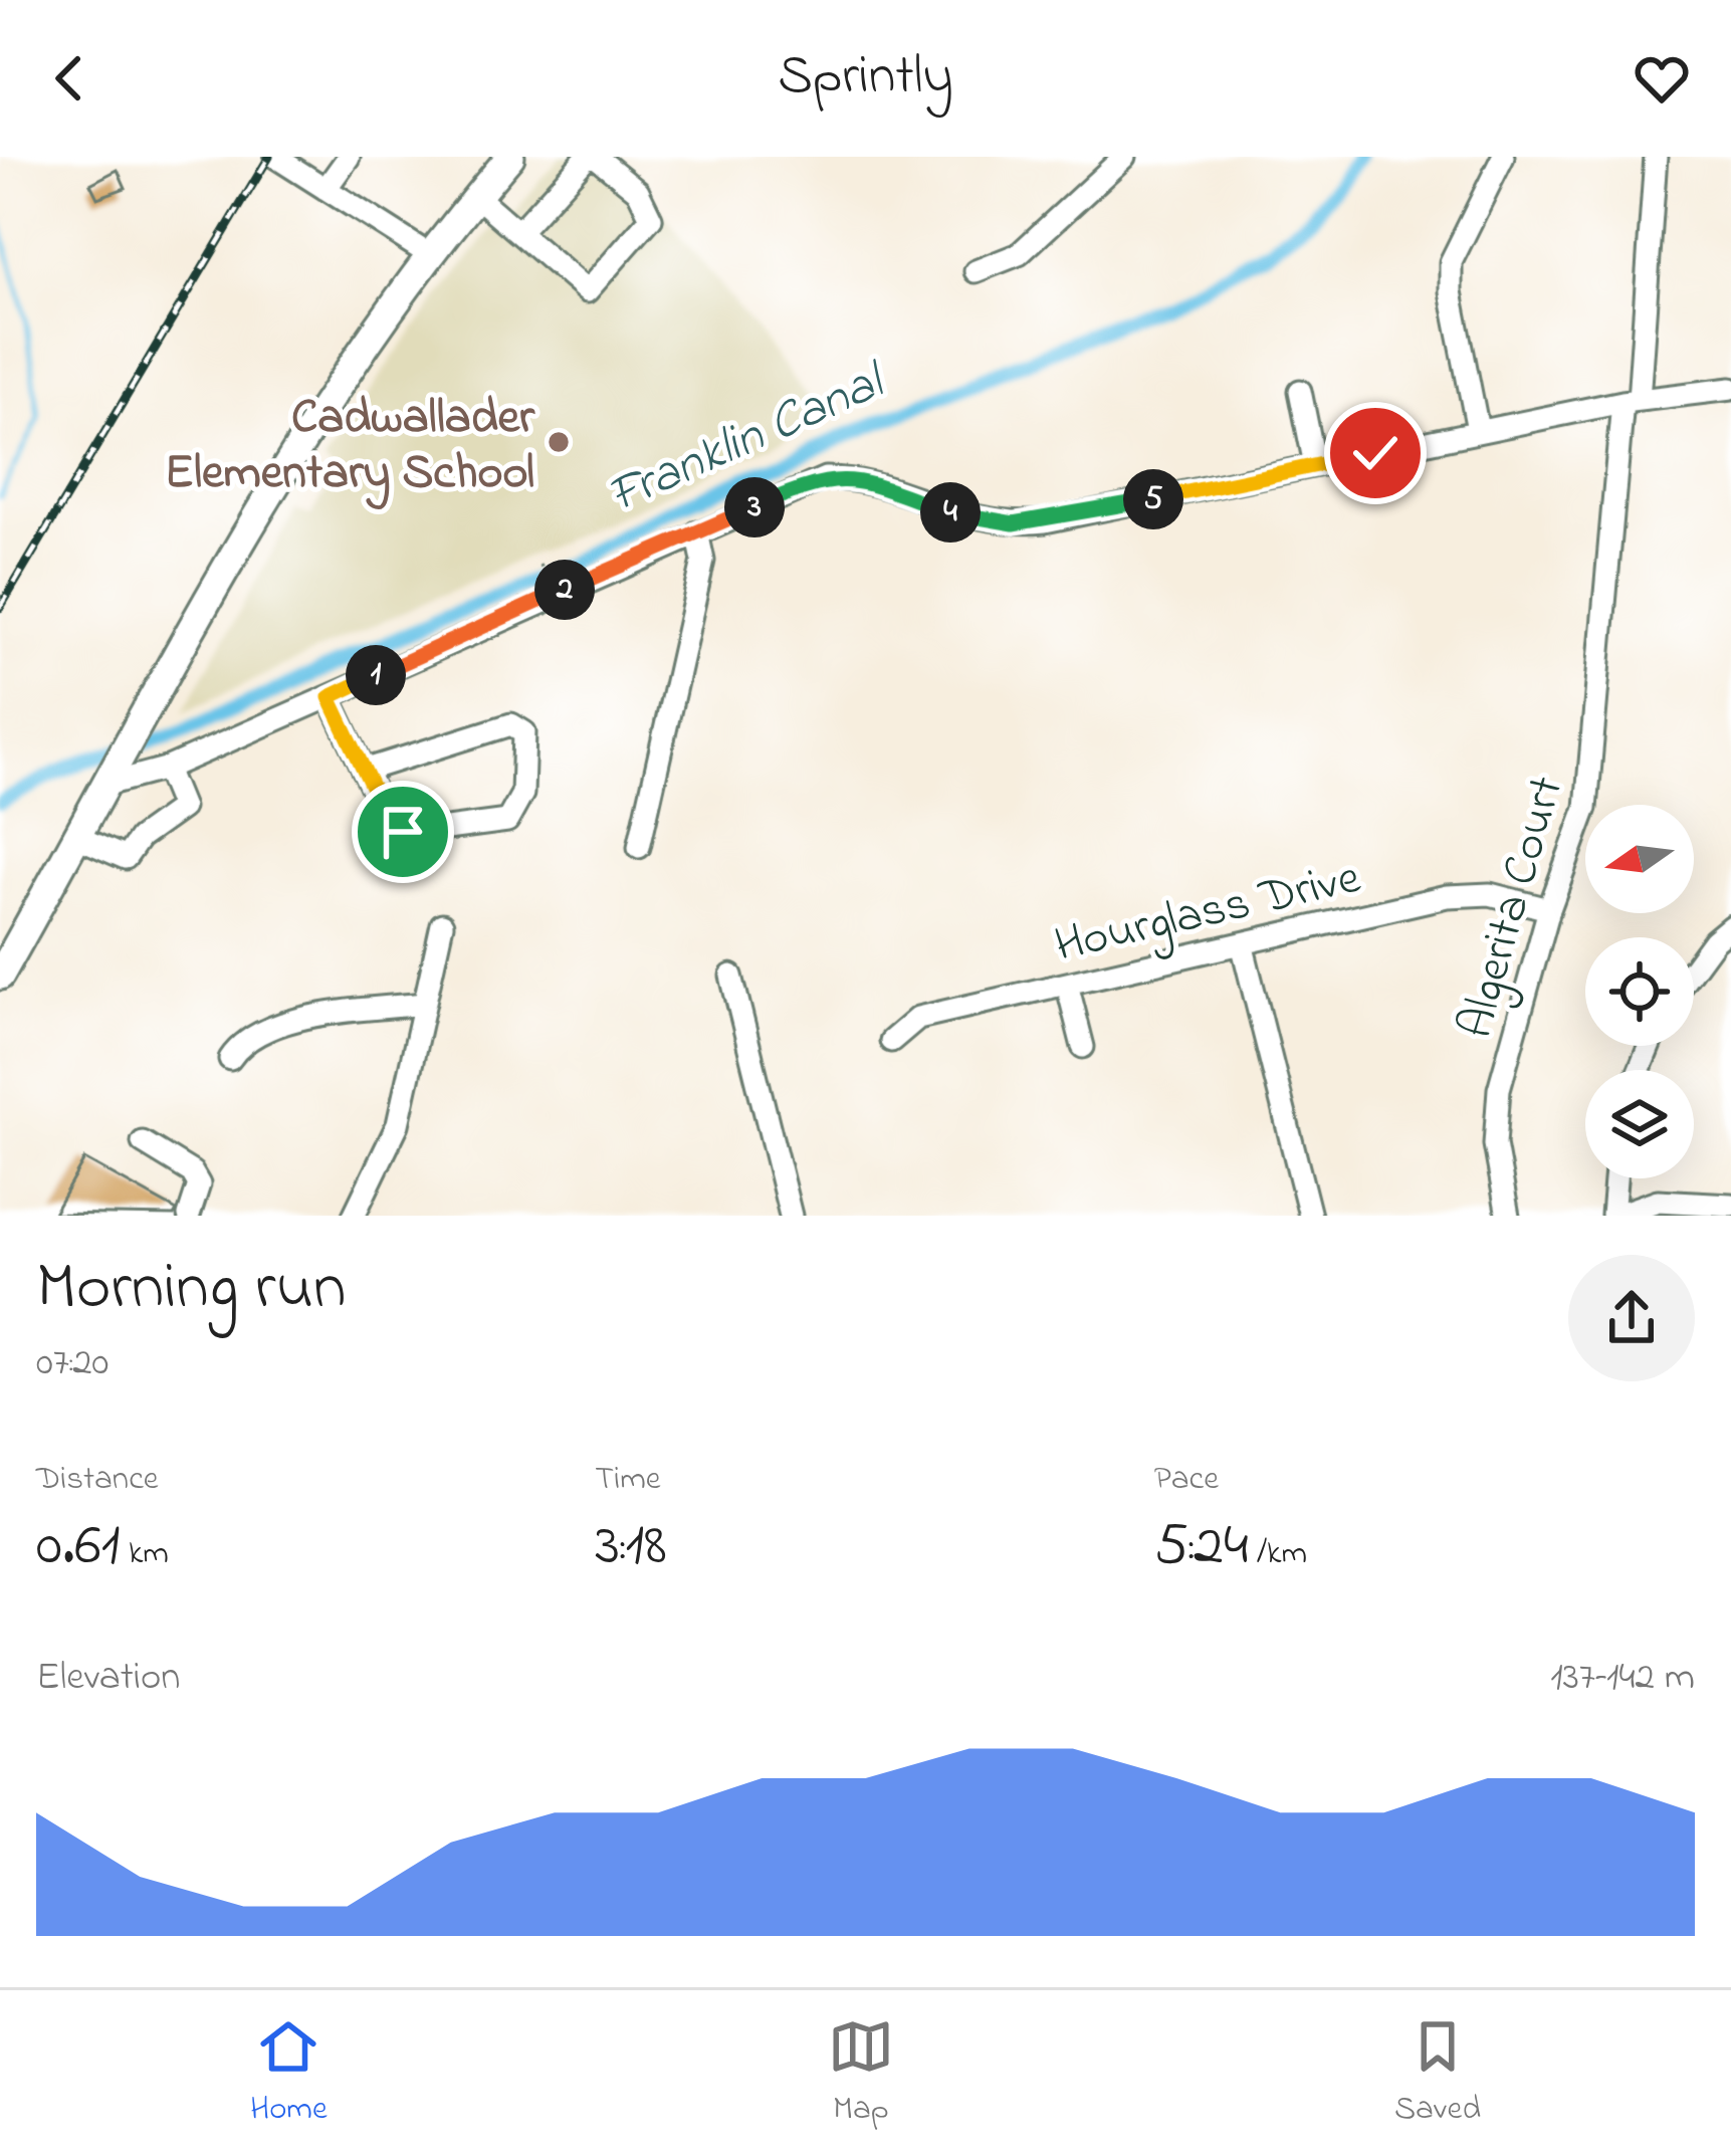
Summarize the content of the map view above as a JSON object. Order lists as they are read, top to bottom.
{
  "streets": {
    "street": ["Algerita Court", "Hourglass Drive"]
  },
  "crossings": [
    ["Algerita Court", "Hourglass Drive"]
  ],
  "water": ["Franklin Canal"],
  "places": ["Cadwallader Elementary School"],
  "north": "left",
  "page": {
    "header": "Sprintly",
    "pins": [
      "5",
      "3",
      "4",
      "2",
      "1"
    ],
    "heading": ["Morning run", "07:20"],
    "stats": [
      ["Distance", "0.61 km"],
      ["Time", "3:18"],
      ["Pace", "5:24 /km"]
    ],
    "chart": ["Elevation", "137–142 m"],
    "tabs": ["Home", "Map", "Saved"]
  }
}
